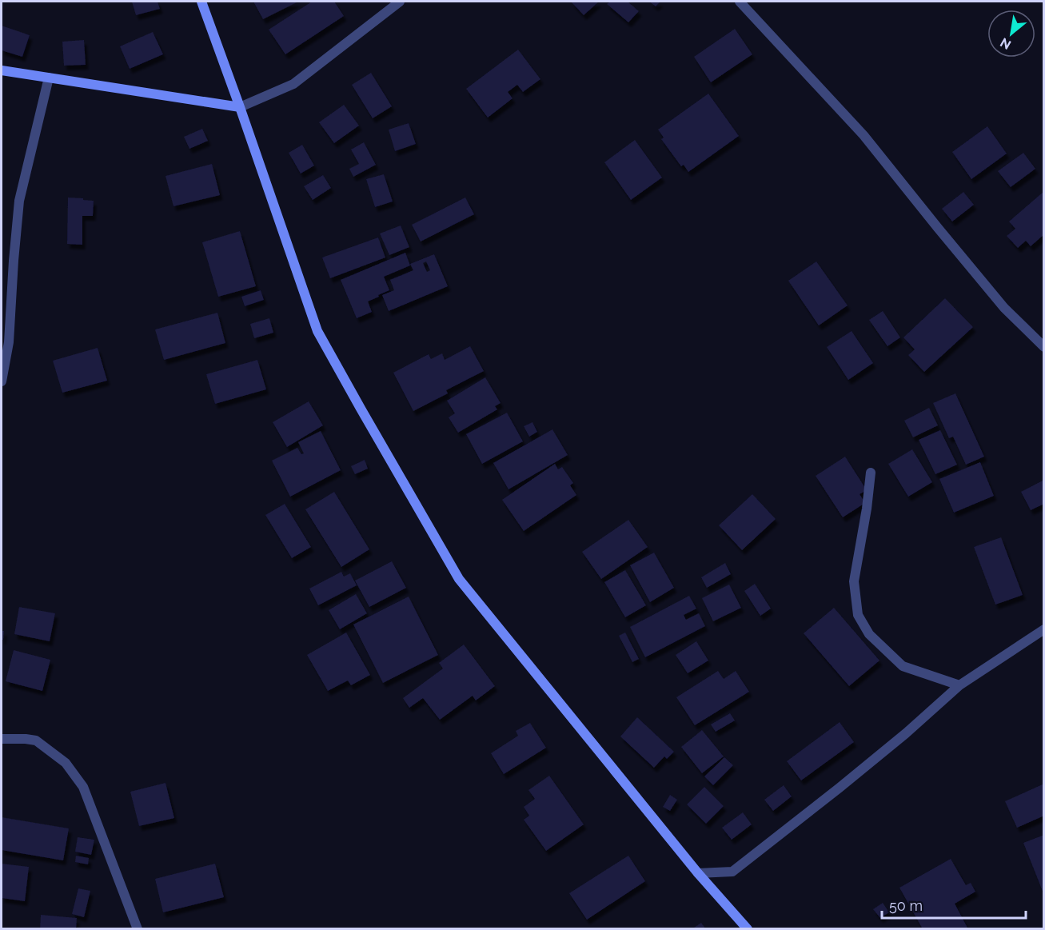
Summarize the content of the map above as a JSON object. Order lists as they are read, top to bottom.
{
  "scale_bar": "50 m",
  "north": "bottom left"
}
